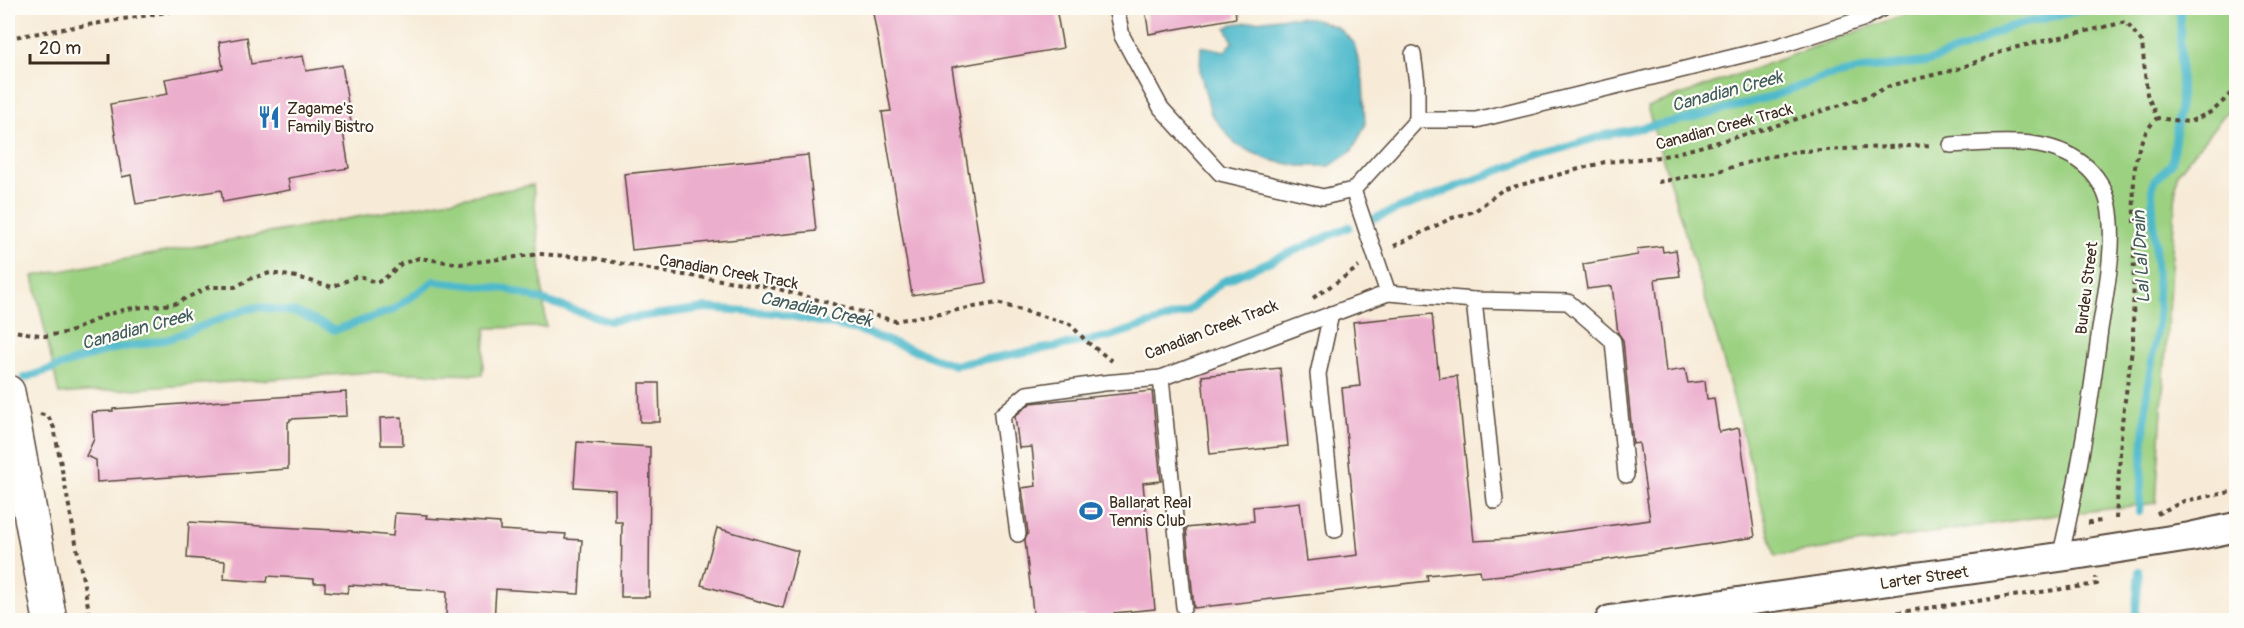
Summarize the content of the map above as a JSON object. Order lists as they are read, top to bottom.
{
  "streets": {
    "street": ["Larter Street"],
    "lane": ["Burdeu Street"],
    "path": ["Canadian Creek Track"]
  },
  "crossings": [
    ["Burdeu Street", "Larter Street"]
  ],
  "water": ["Canadian Creek", "Lal Lal Drain"],
  "places": {
    "restaurant": ["Zagame's Family Bistro"],
    "sports": ["Ballarat Real Tennis Club"]
  },
  "scale_bar": "20 m"
}
